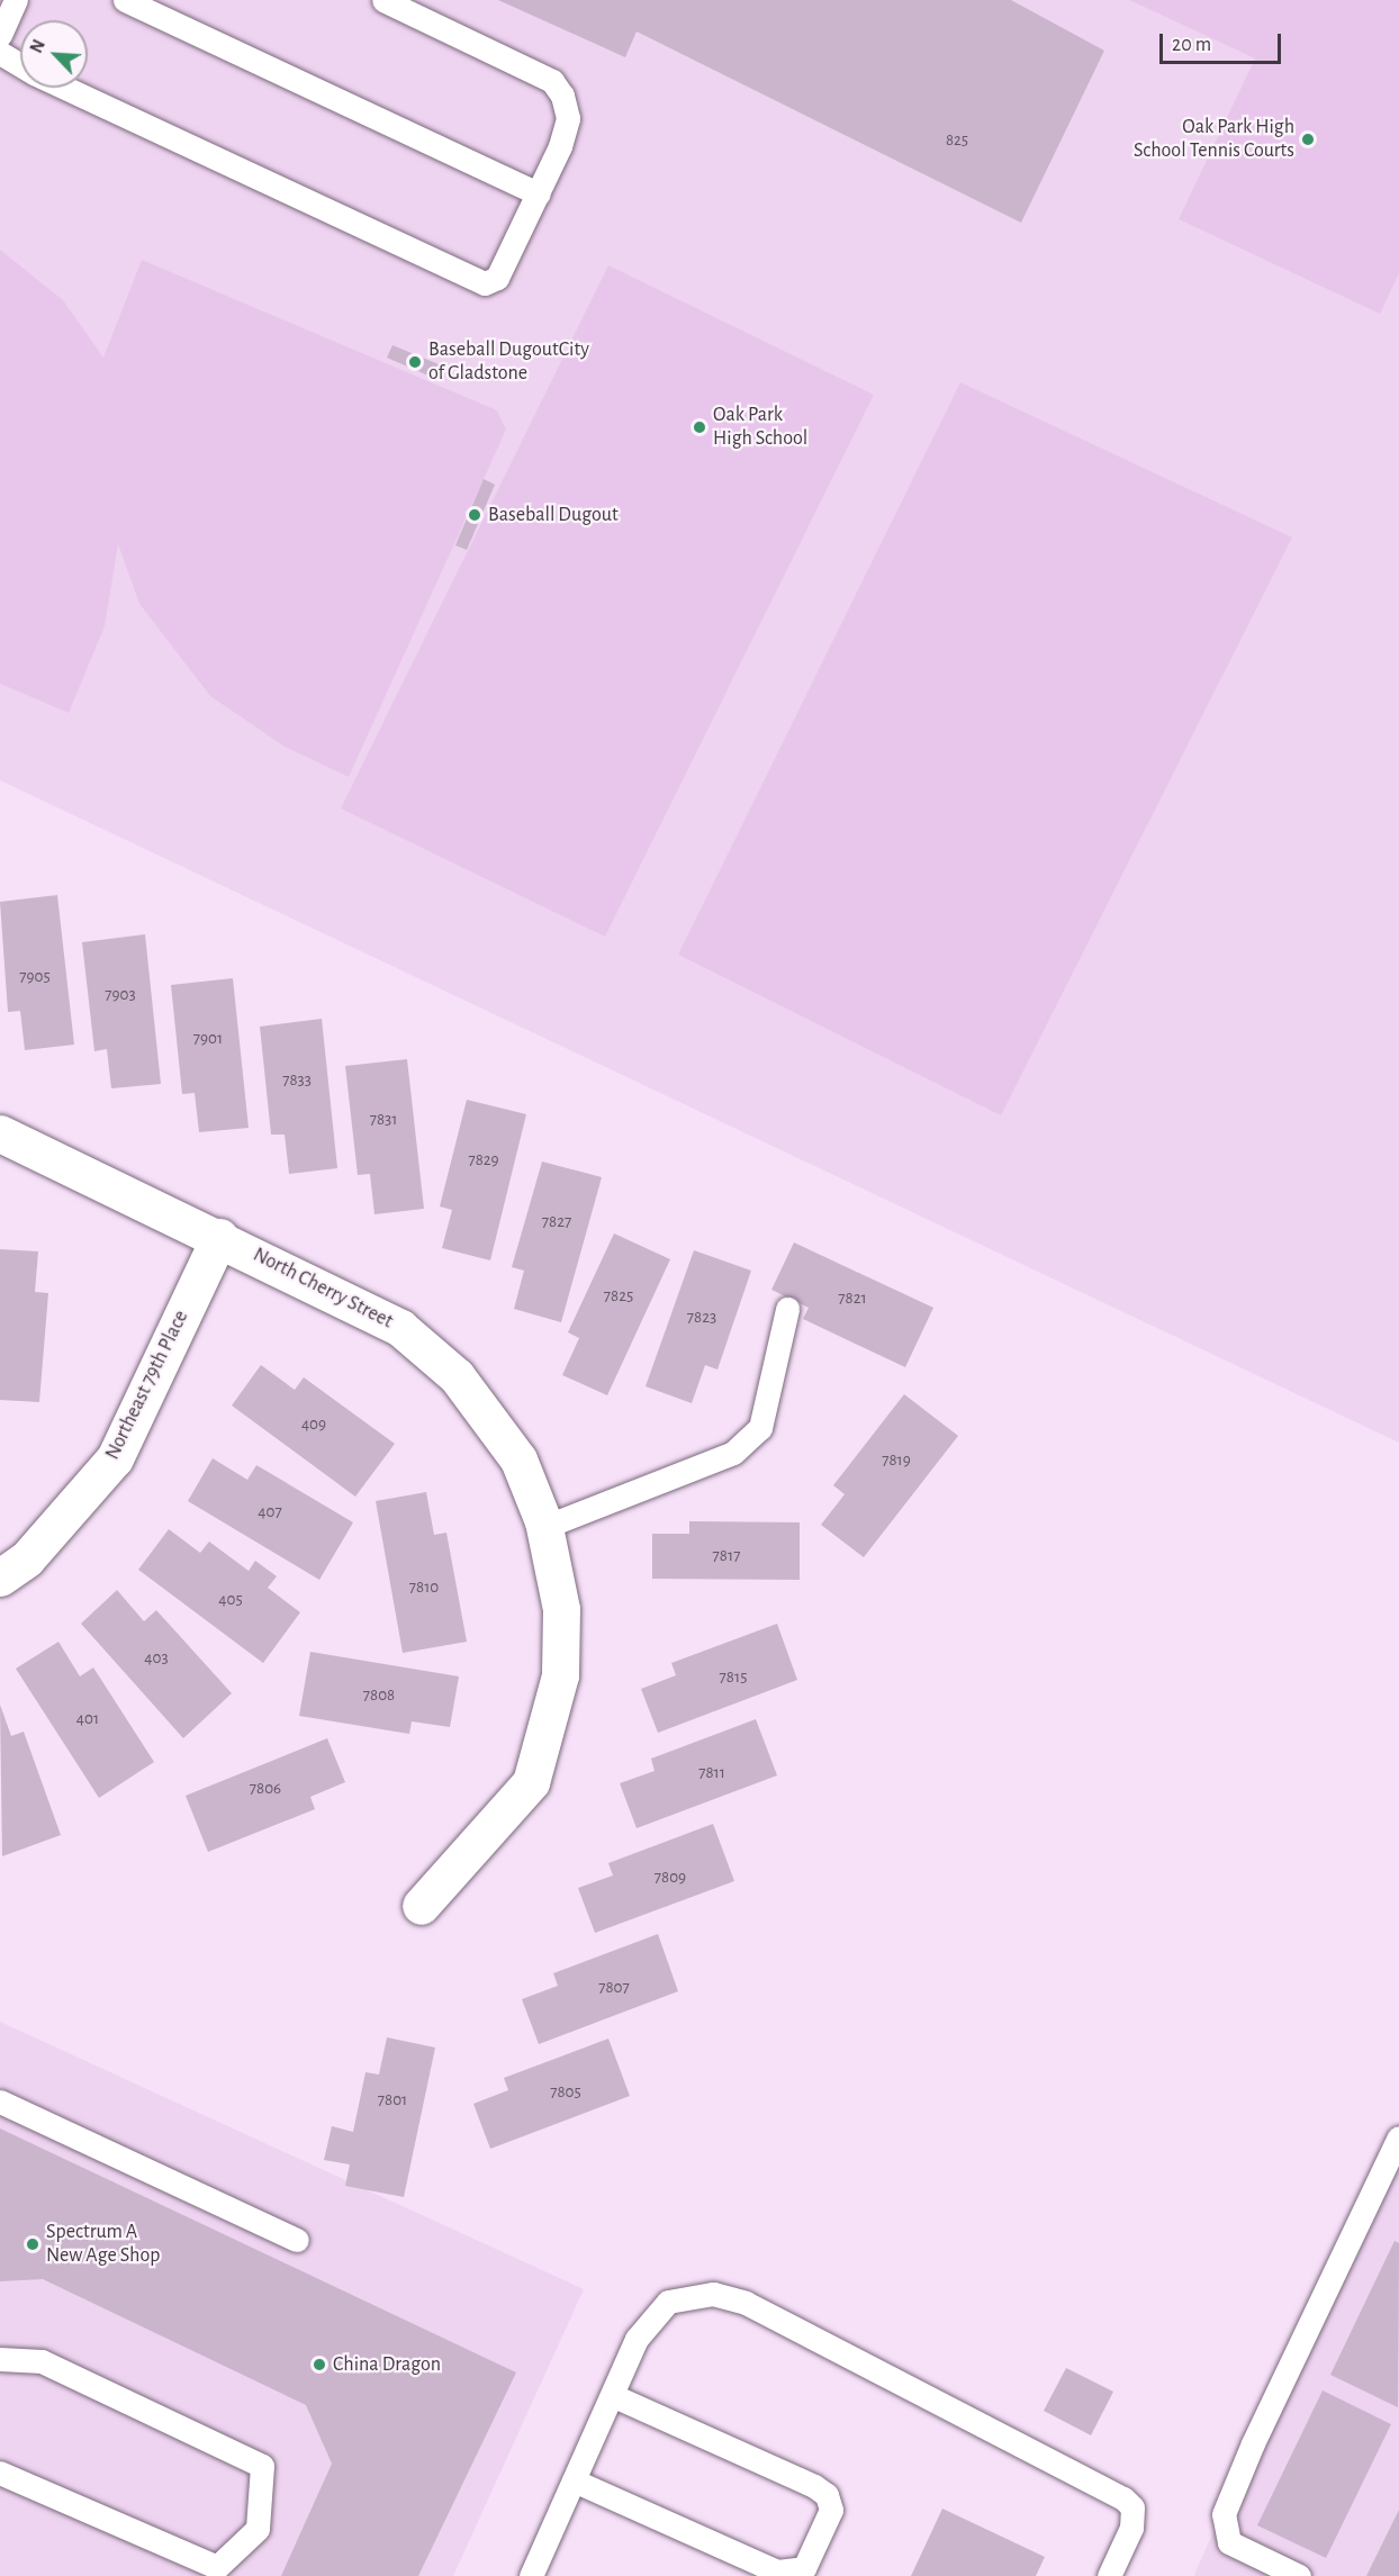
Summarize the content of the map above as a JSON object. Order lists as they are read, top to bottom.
{
  "streets": {
    "street": ["North Cherry Street", "Northeast 79th Place"]
  },
  "crossings": [
    ["North Cherry Street", "Northeast 79th Place"]
  ],
  "places": [
    "Oak Park High School Tennis Courts",
    "Baseball DugoutCity of Gladstone",
    "Oak Park High School",
    "Baseball Dugout",
    "Spectrum A New Age Shop",
    "China Dragon"
  ],
  "house_numbers": [
    "825",
    "7905",
    "7903",
    "7901",
    "7833",
    "7831",
    "7829",
    "7827",
    "7825",
    "7821",
    "7823",
    "409",
    "7819",
    "407",
    "7817",
    "7810",
    "405",
    "403",
    "7815",
    "7808",
    "401",
    "7811",
    "7806",
    "7809",
    "7807",
    "7805",
    "7801"
  ],
  "scale_bar": "20 m",
  "north": "top left"
}
